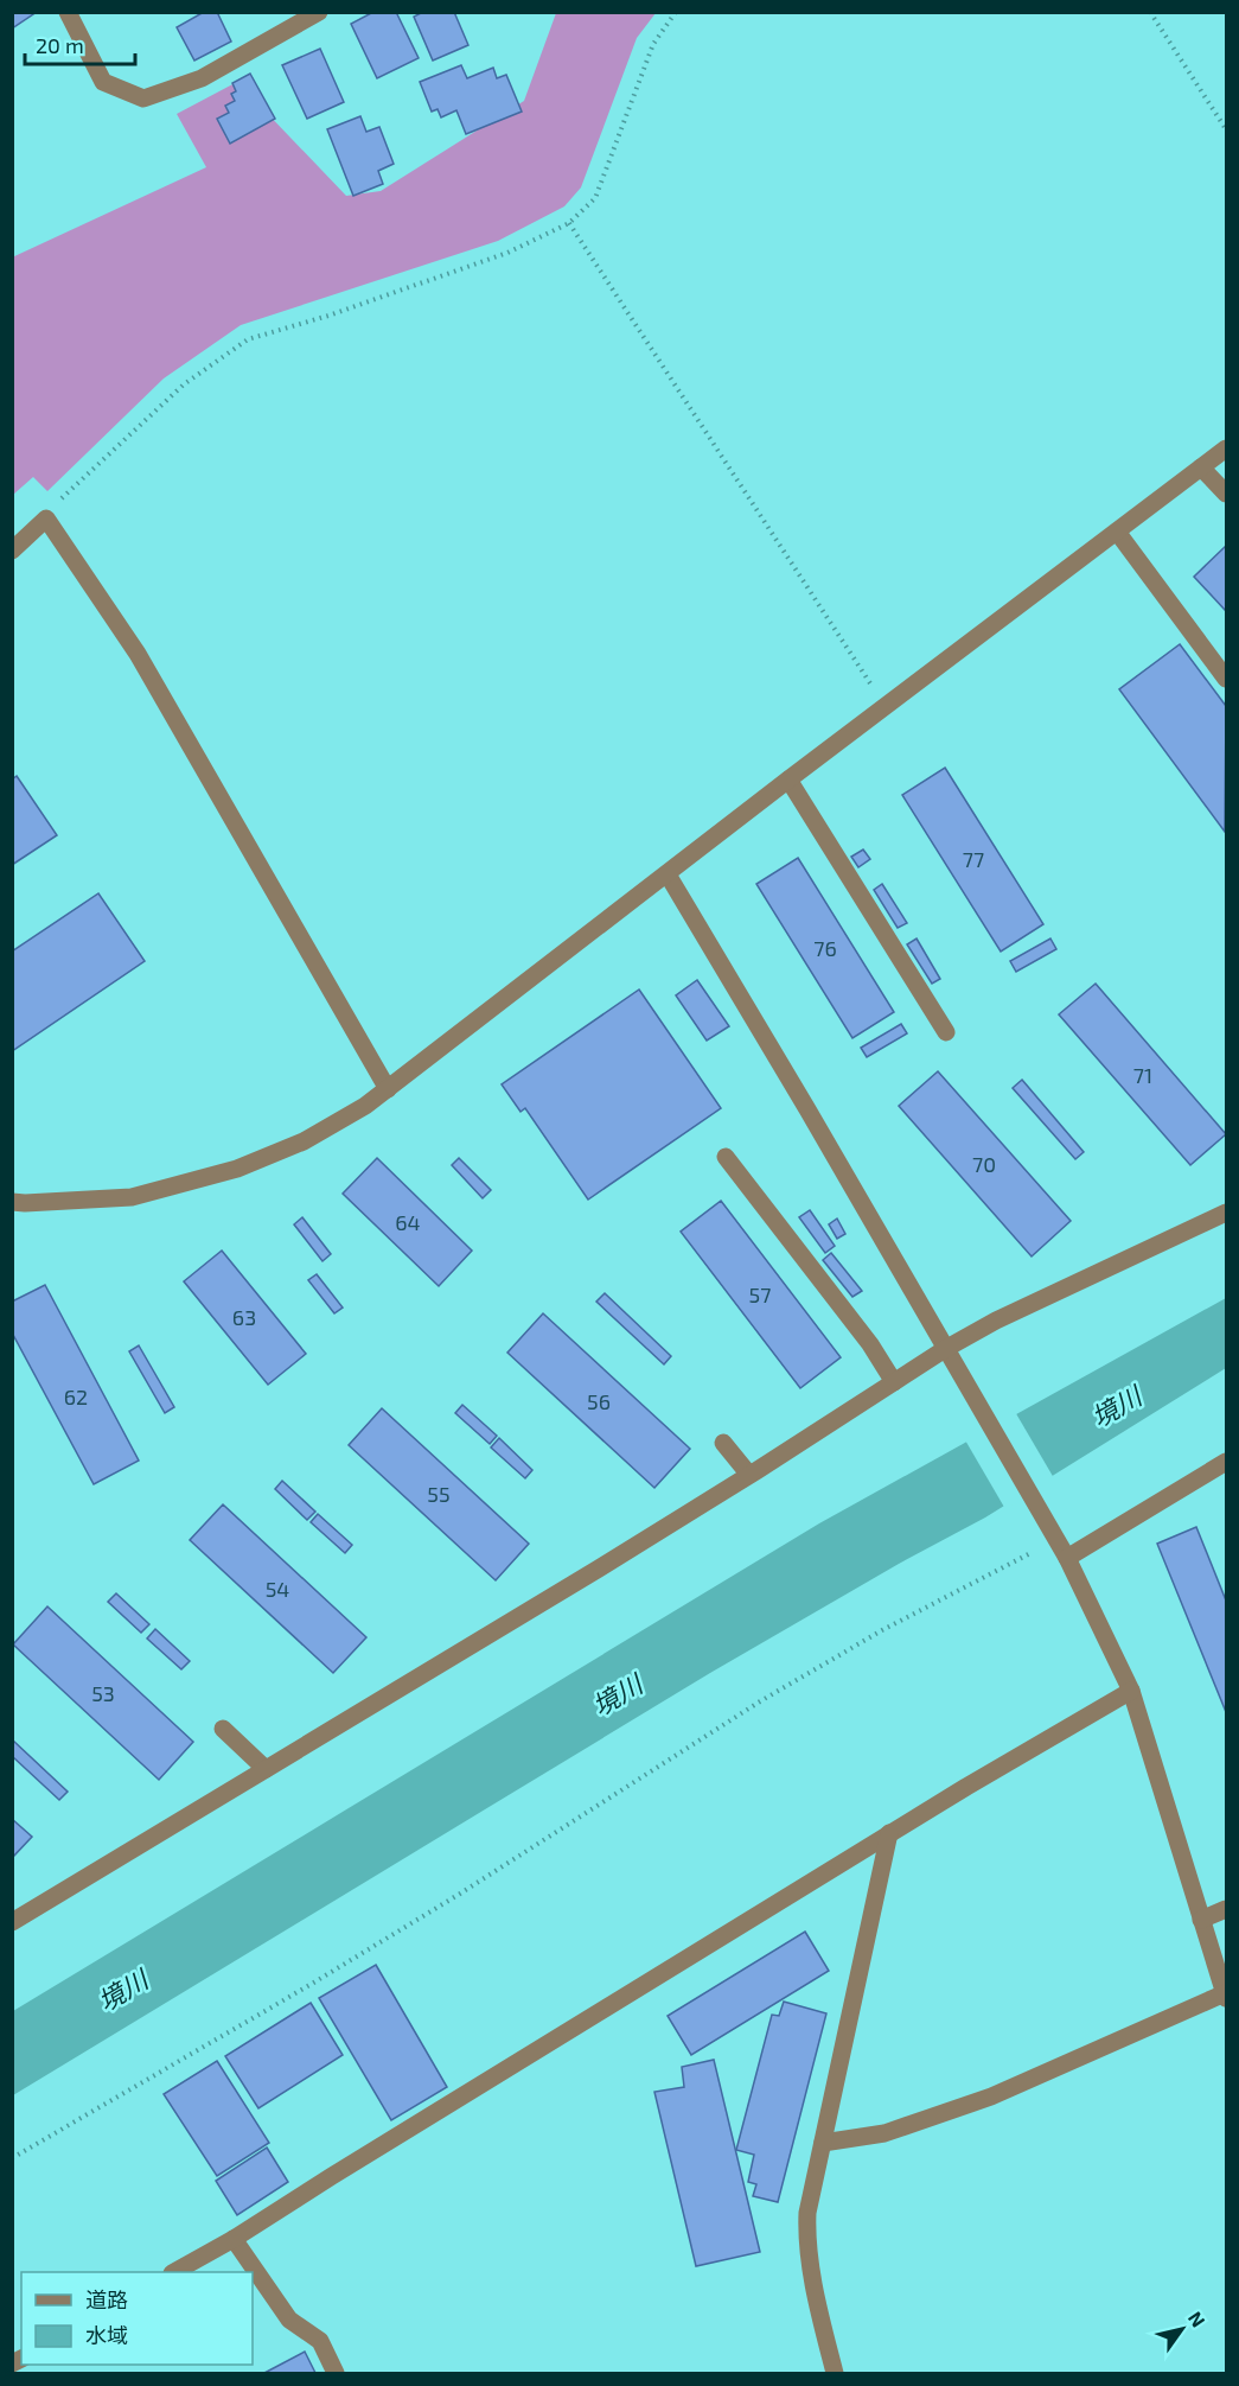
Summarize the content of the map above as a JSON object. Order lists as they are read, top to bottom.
{
  "water": ["境川"],
  "house_numbers": [
    "77",
    "76",
    "71",
    "70",
    "64",
    "57",
    "63",
    "62",
    "56",
    "55",
    "54",
    "53"
  ],
  "legend": ["道路", "水域"],
  "scale_bar": "20 m",
  "north": "top right"
}
